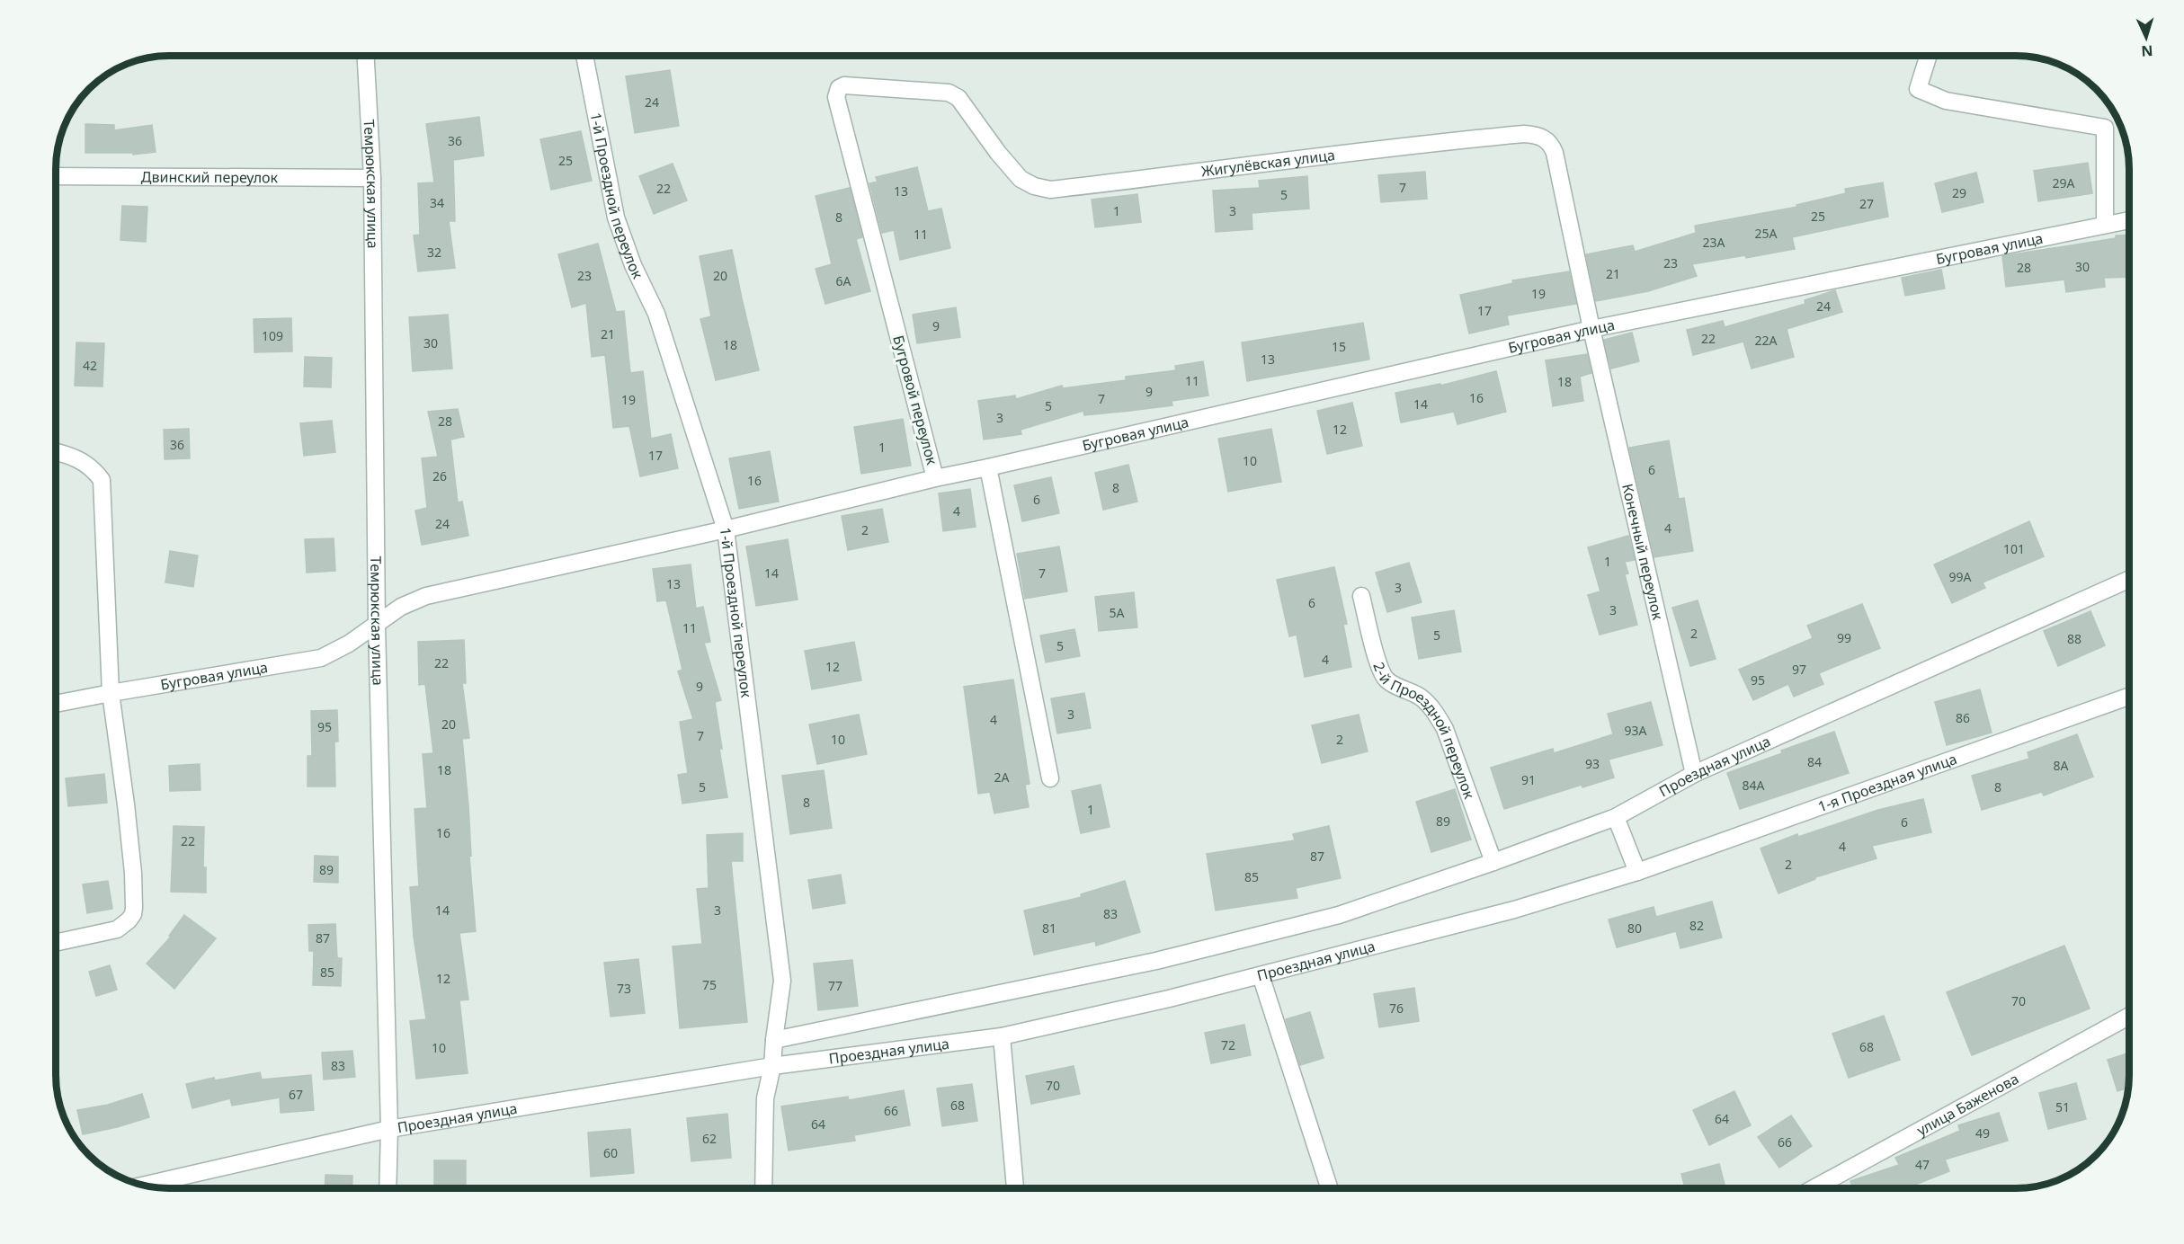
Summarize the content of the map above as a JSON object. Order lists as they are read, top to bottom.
{
  "streets": {
    "street": [
      "Жигулёвская улица",
      "Двинский переулок",
      "Темрюкская улица",
      "1-й Проездной переулок",
      "Бугровая улица",
      "Бугровой переулок",
      "Конечный переулок",
      "2-й Проездной переулок",
      "Проездная улица",
      "1-я Проездная улица",
      "улица Баженова"
    ]
  },
  "crossings": [
    ["Жигулёвская улица", "Бугровая улица"],
    ["Жигулёвская улица", "Бугровой переулок"],
    ["Жигулёвская улица", "Конечный переулок"],
    ["Двинский переулок", "Темрюкская улица"],
    ["Темрюкская улица", "Бугровая улица"],
    ["Темрюкская улица", "Проездная улица"],
    ["1-й Проездной переулок", "Бугровая улица"],
    ["1-й Проездной переулок", "Проездная улица"],
    ["Бугровая улица", "Бугровой переулок"],
    ["Бугровая улица", "Конечный переулок"],
    ["Конечный переулок", "Проездная улица"],
    ["2-й Проездной переулок", "Проездная улица"],
    ["Проездная улица", "1-я Проездная улица"]
  ],
  "house_numbers": [
    "24",
    "36",
    "25",
    "29А",
    "7",
    "22",
    "13",
    "29",
    "5",
    "34",
    "27",
    "1",
    "3",
    "25",
    "8",
    "25А",
    "11",
    "23А",
    "32",
    "23",
    "30",
    "28",
    "21",
    "23",
    "20",
    "6А",
    "19",
    "24",
    "17",
    "9",
    "21",
    "109",
    "22",
    "22А",
    "30",
    "18",
    "15",
    "13",
    "42",
    "11",
    "18",
    "9",
    "16",
    "7",
    "19",
    "14",
    "5",
    "3",
    "28",
    "12",
    "36",
    "1",
    "17",
    "10",
    "6",
    "26",
    "16",
    "8",
    "6",
    "4",
    "24",
    "4",
    "2",
    "101",
    "1",
    "14",
    "7",
    "99А",
    "13",
    "3",
    "6",
    "3",
    "5А",
    "11",
    "2",
    "5",
    "99",
    "88",
    "5",
    "4",
    "22",
    "12",
    "97",
    "95",
    "9",
    "3",
    "86",
    "4",
    "20",
    "95",
    "93А",
    "7",
    "10",
    "2",
    "84",
    "93",
    "8А",
    "18",
    "2А",
    "91",
    "84А",
    "5",
    "8",
    "8",
    "1",
    "89",
    "6",
    "16",
    "22",
    "4",
    "87",
    "2",
    "89",
    "85",
    "14",
    "3",
    "83",
    "82",
    "81",
    "80",
    "87",
    "85",
    "12",
    "75",
    "77",
    "73",
    "70",
    "76",
    "72",
    "68",
    "10",
    "83",
    "70",
    "67",
    "68",
    "51",
    "66",
    "64",
    "64",
    "49",
    "62",
    "66",
    "60",
    "47"
  ],
  "north": "bottom"
}
